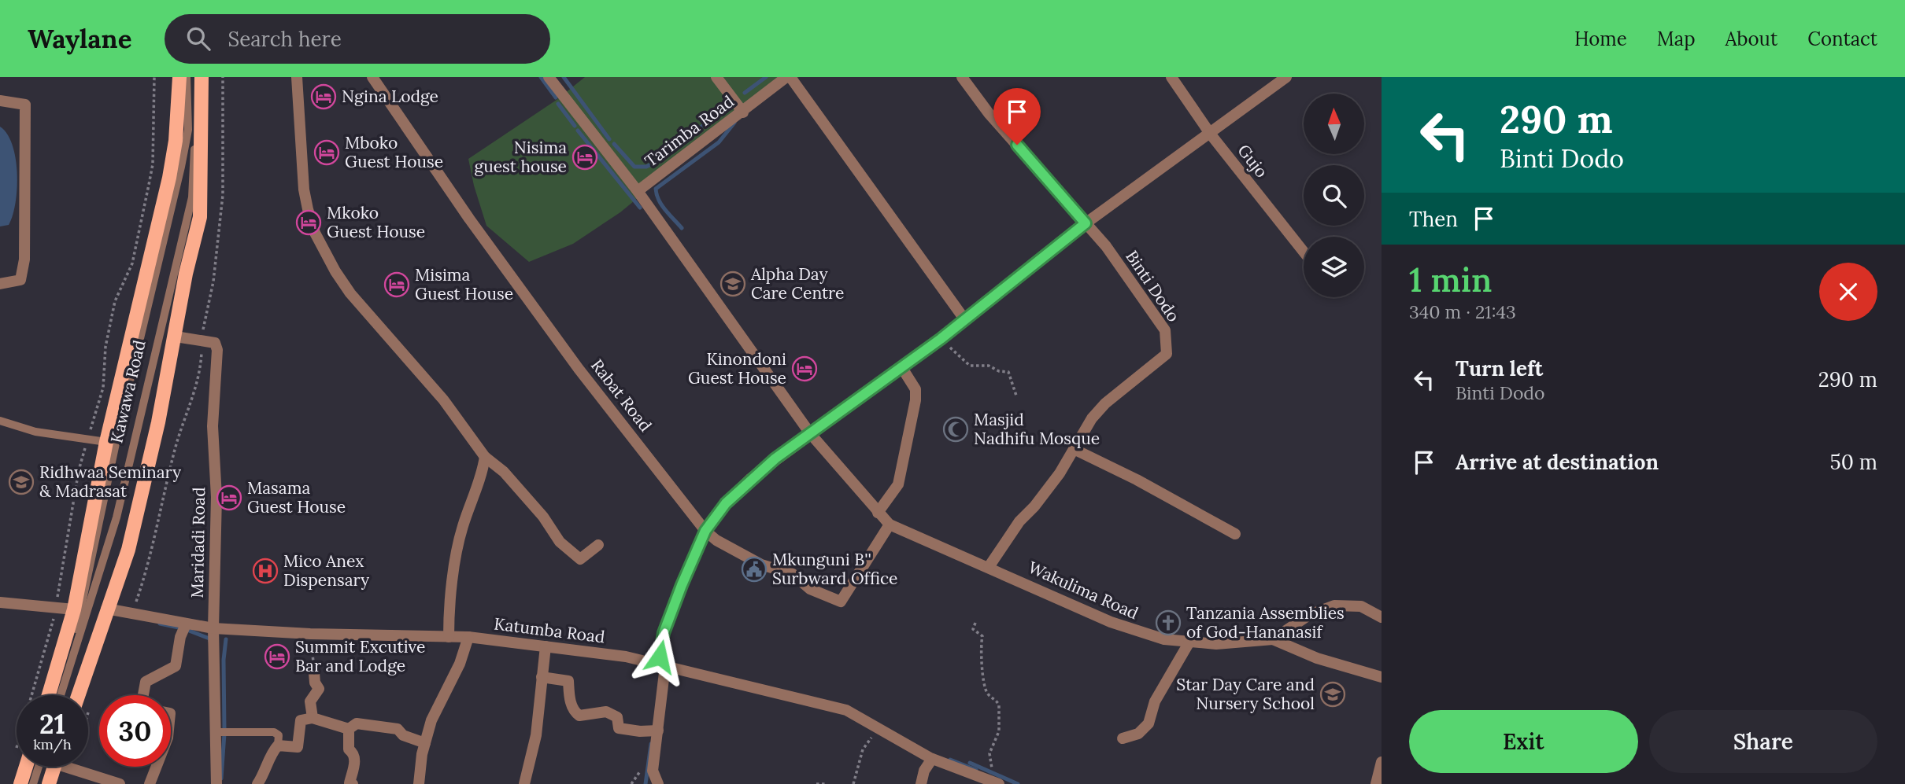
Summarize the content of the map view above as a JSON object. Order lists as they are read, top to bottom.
{
  "streets": {
    "main road": ["Kawawa Road"],
    "street": [
      "Tarimba Road",
      "Gujo",
      "Binti Dodo",
      "Rabat Road",
      "Maridadi Road",
      "Wakulima Road",
      "Katumba Road"
    ]
  },
  "crossings": [
    ["Binti Dodo", "Wakulima Road"],
    ["Kawawa Road", "Maridadi Road"],
    ["Kawawa Road", "Katumba Road"],
    ["Rabat Road", "Wakulima Road"],
    ["Maridadi Road", "Katumba Road"]
  ],
  "places": {
    "hotel": [
      "Ngina Lodge",
      "Mboko Guest House",
      "Nisima guest house",
      "Mkoko Guest House",
      "Misima Guest House",
      "Kinondoni Guest House",
      "Masama Guest House",
      "Summit Excutive Bar and Lodge"
    ],
    "school or university": ["Alpha Day Care Centre", "Ridhwaa Seminary & Madrasat", "Star Day Care and Nursery School"],
    "mosque": ["Masjid Nadhifu Mosque"],
    "public building": ["Mkunguni B'' Surbward Office"],
    "hospital": ["Mico Anex Dispensary"],
    "church": ["Tanzania Assemblies of God-Hananasif"]
  },
  "north": "top",
  "page": {
    "header": "Waylane",
    "search": "Search here",
    "nav": [
      "Home",
      "Map",
      "About",
      "Contact"
    ],
    "turn": ["290 m", "Binti Dodo"],
    "then": "Then",
    "heading": ["1 min", "340 m · 21:43"],
    "list": [
      {
        "name": "Turn left",
        "note": "Binti Dodo",
        "value": "290 m"
      },
      {
        "name": "Arrive at destination",
        "value": "50 m"
      }
    ],
    "speed": "21 km/h",
    "limit": "30",
    "buttons": ["Exit", "Share"]
  }
}
